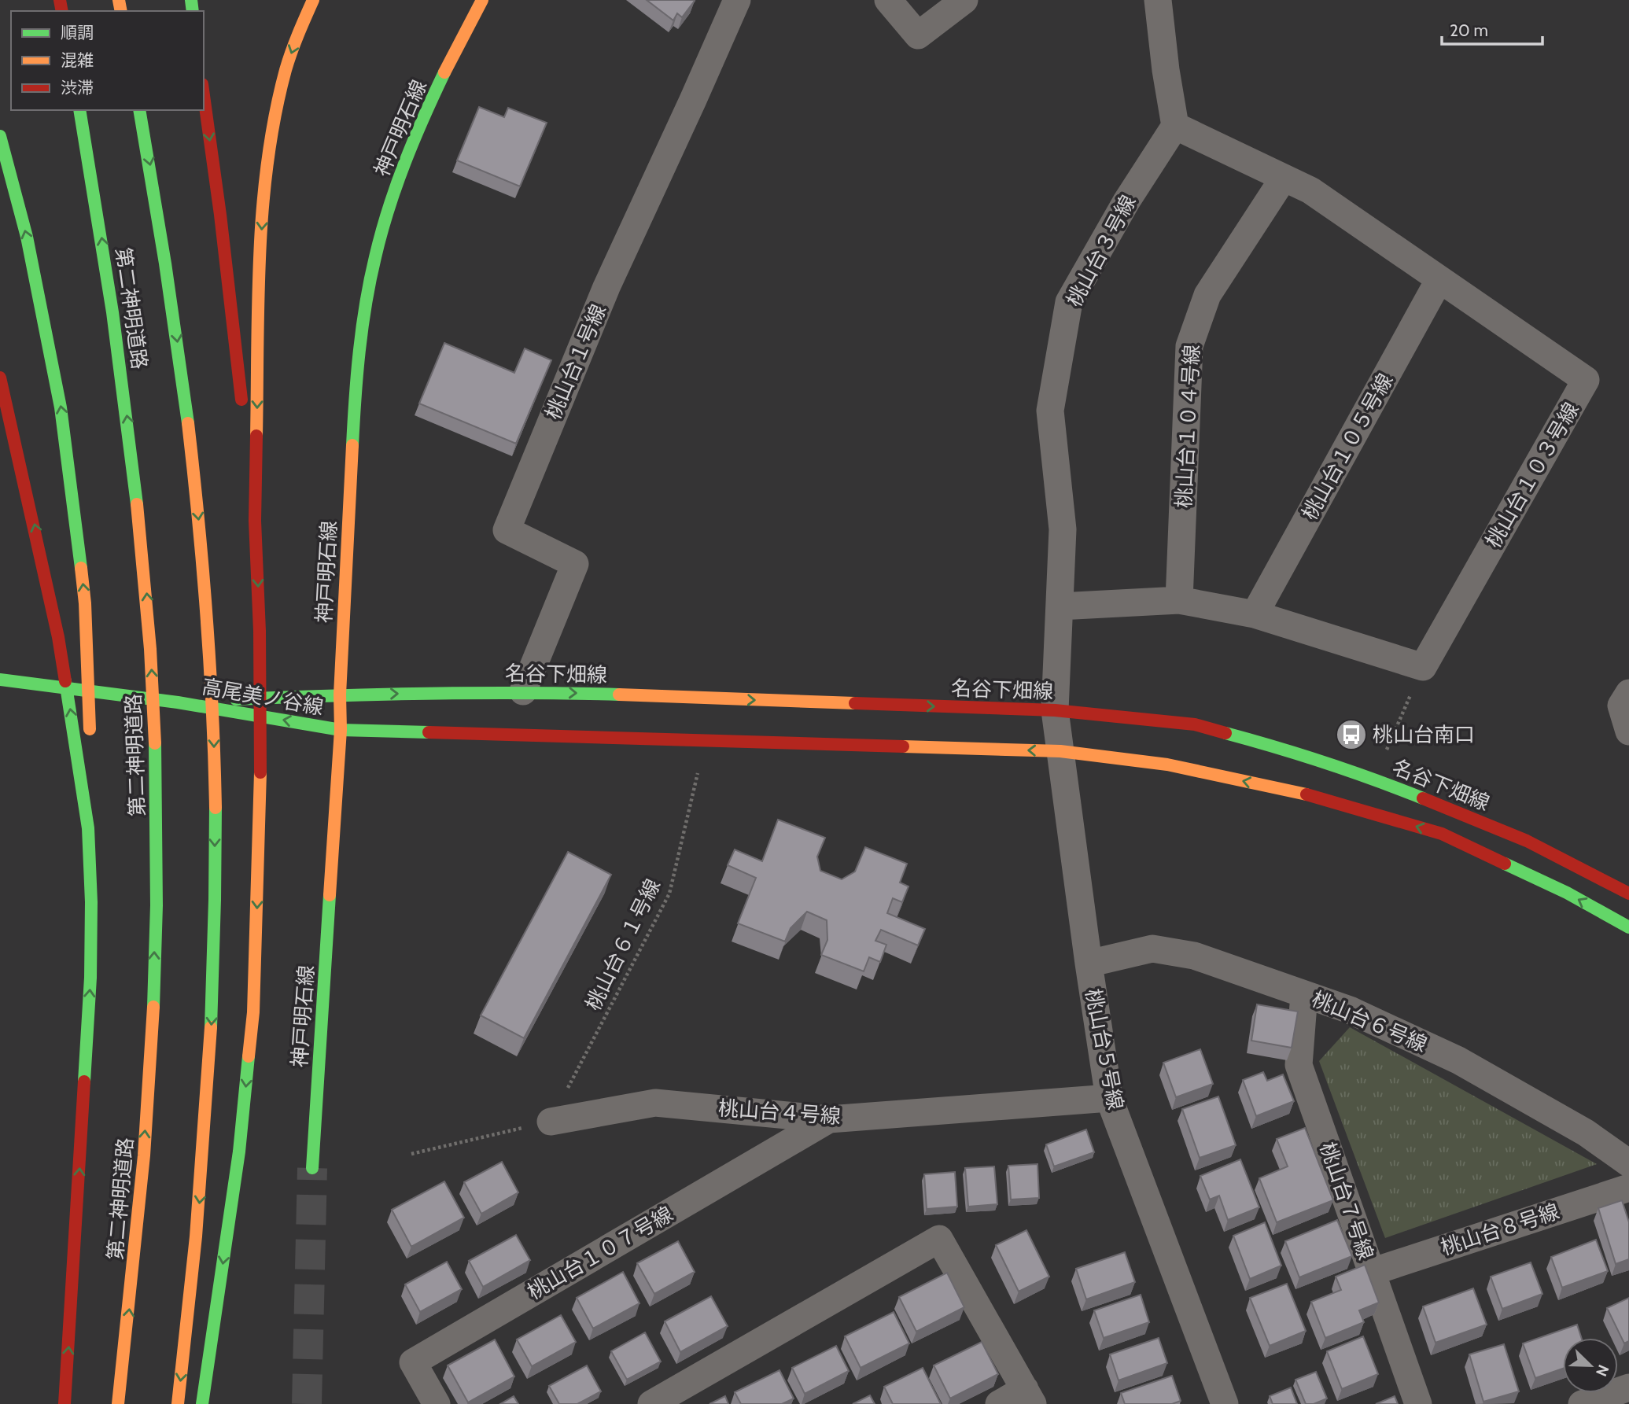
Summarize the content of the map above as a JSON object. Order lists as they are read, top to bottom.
{
  "streets": {
    "main road": [
      "神戸明石線",
      "第二神明道路",
      "名谷下畑線",
      "高尾美ノ谷線"
    ],
    "street": [
      "桃山台３号線",
      "桃山台１号線",
      "桃山台１０４号線",
      "桃山台１０５号線",
      "桃山台１０３号線",
      "桃山台６号線",
      "桃山台５号線",
      "桃山台４号線",
      "桃山台７号線",
      "桃山台８号線",
      "桃山台１０７号線"
    ],
    "path": ["桃山台６１号線"]
  },
  "crossings": [
    ["神戸明石線", "名谷下畑線"],
    ["神戸明石線", "高尾美ノ谷線"],
    ["桃山台３号線", "桃山台１０３号線"],
    ["桃山台３号線", "名谷下畑線"],
    ["桃山台３号線", "桃山台５号線"],
    ["桃山台１号線", "名谷下畑線"],
    ["桃山台１０４号線", "桃山台１０３号線"],
    ["桃山台１０５号線", "桃山台１０３号線"],
    ["名谷下畑線", "高尾美ノ谷線"],
    ["名谷下畑線", "桃山台５号線"],
    ["桃山台６１号線", "桃山台４号線"],
    ["桃山台６号線", "桃山台５号線"],
    ["桃山台６号線", "桃山台７号線"],
    ["桃山台５号線", "桃山台４号線"],
    ["桃山台４号線", "桃山台１０７号線"],
    ["桃山台７号線", "桃山台８号線"]
  ],
  "places": {
    "bus stop": ["桃山台南口"]
  },
  "legend": ["順調", "混雑", "渋滞"],
  "scale_bar": "20 m",
  "north": "bottom right"
}
